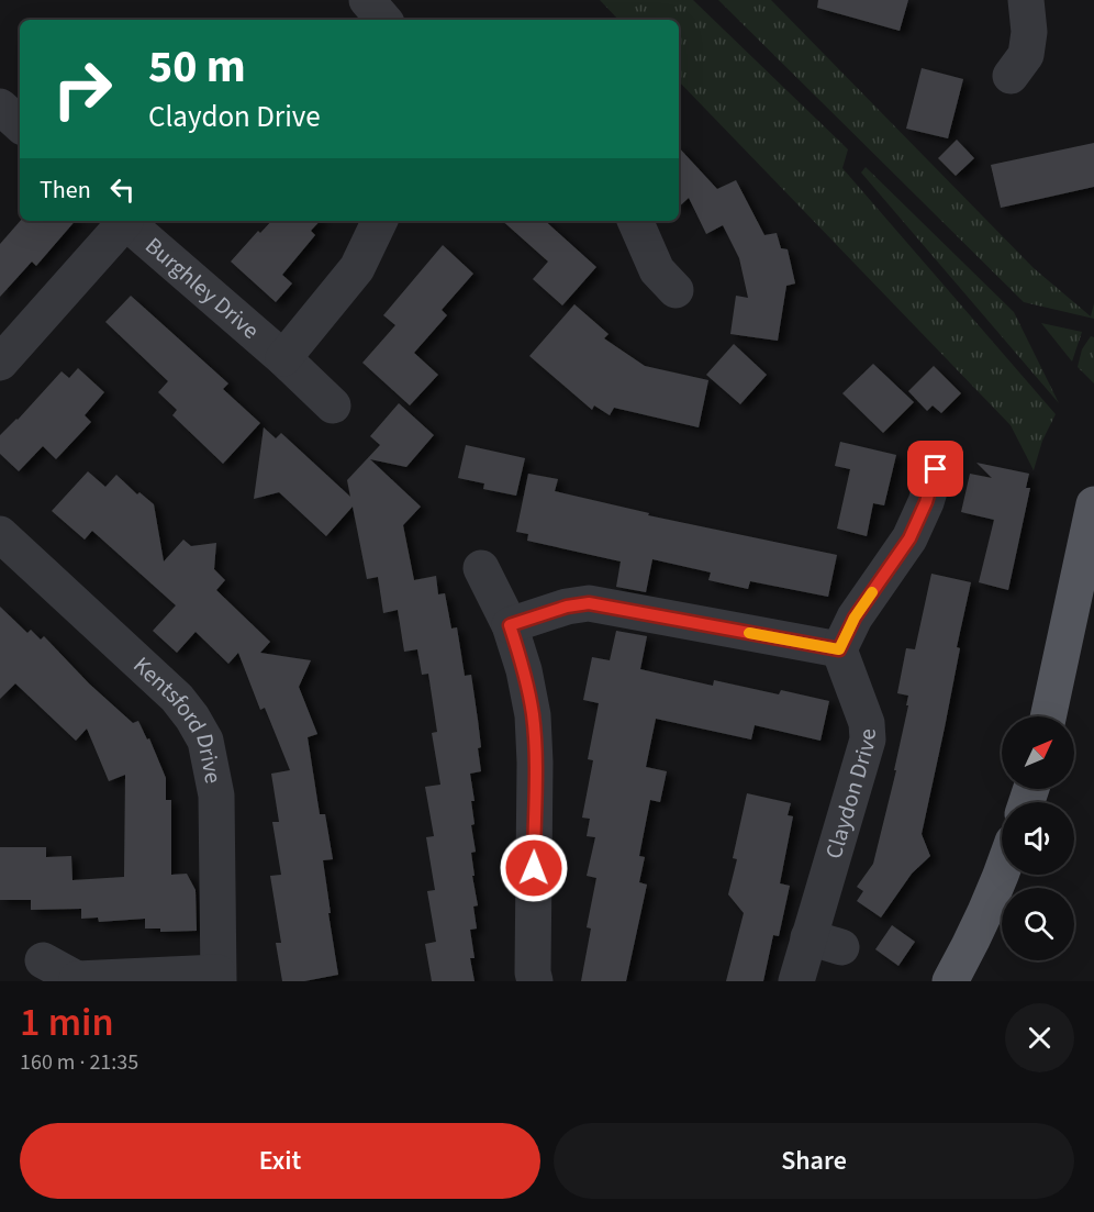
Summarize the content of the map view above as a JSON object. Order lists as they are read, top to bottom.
{
  "streets": {
    "street": ["Burghley Drive", "Kentsford Drive", "Claydon Drive"]
  },
  "north": "top right",
  "page": {
    "turn": ["50 m", "Claydon Drive"],
    "then": "Then",
    "heading": ["1 min", "160 m · 21:35"],
    "buttons": ["Exit", "Share"]
  }
}
